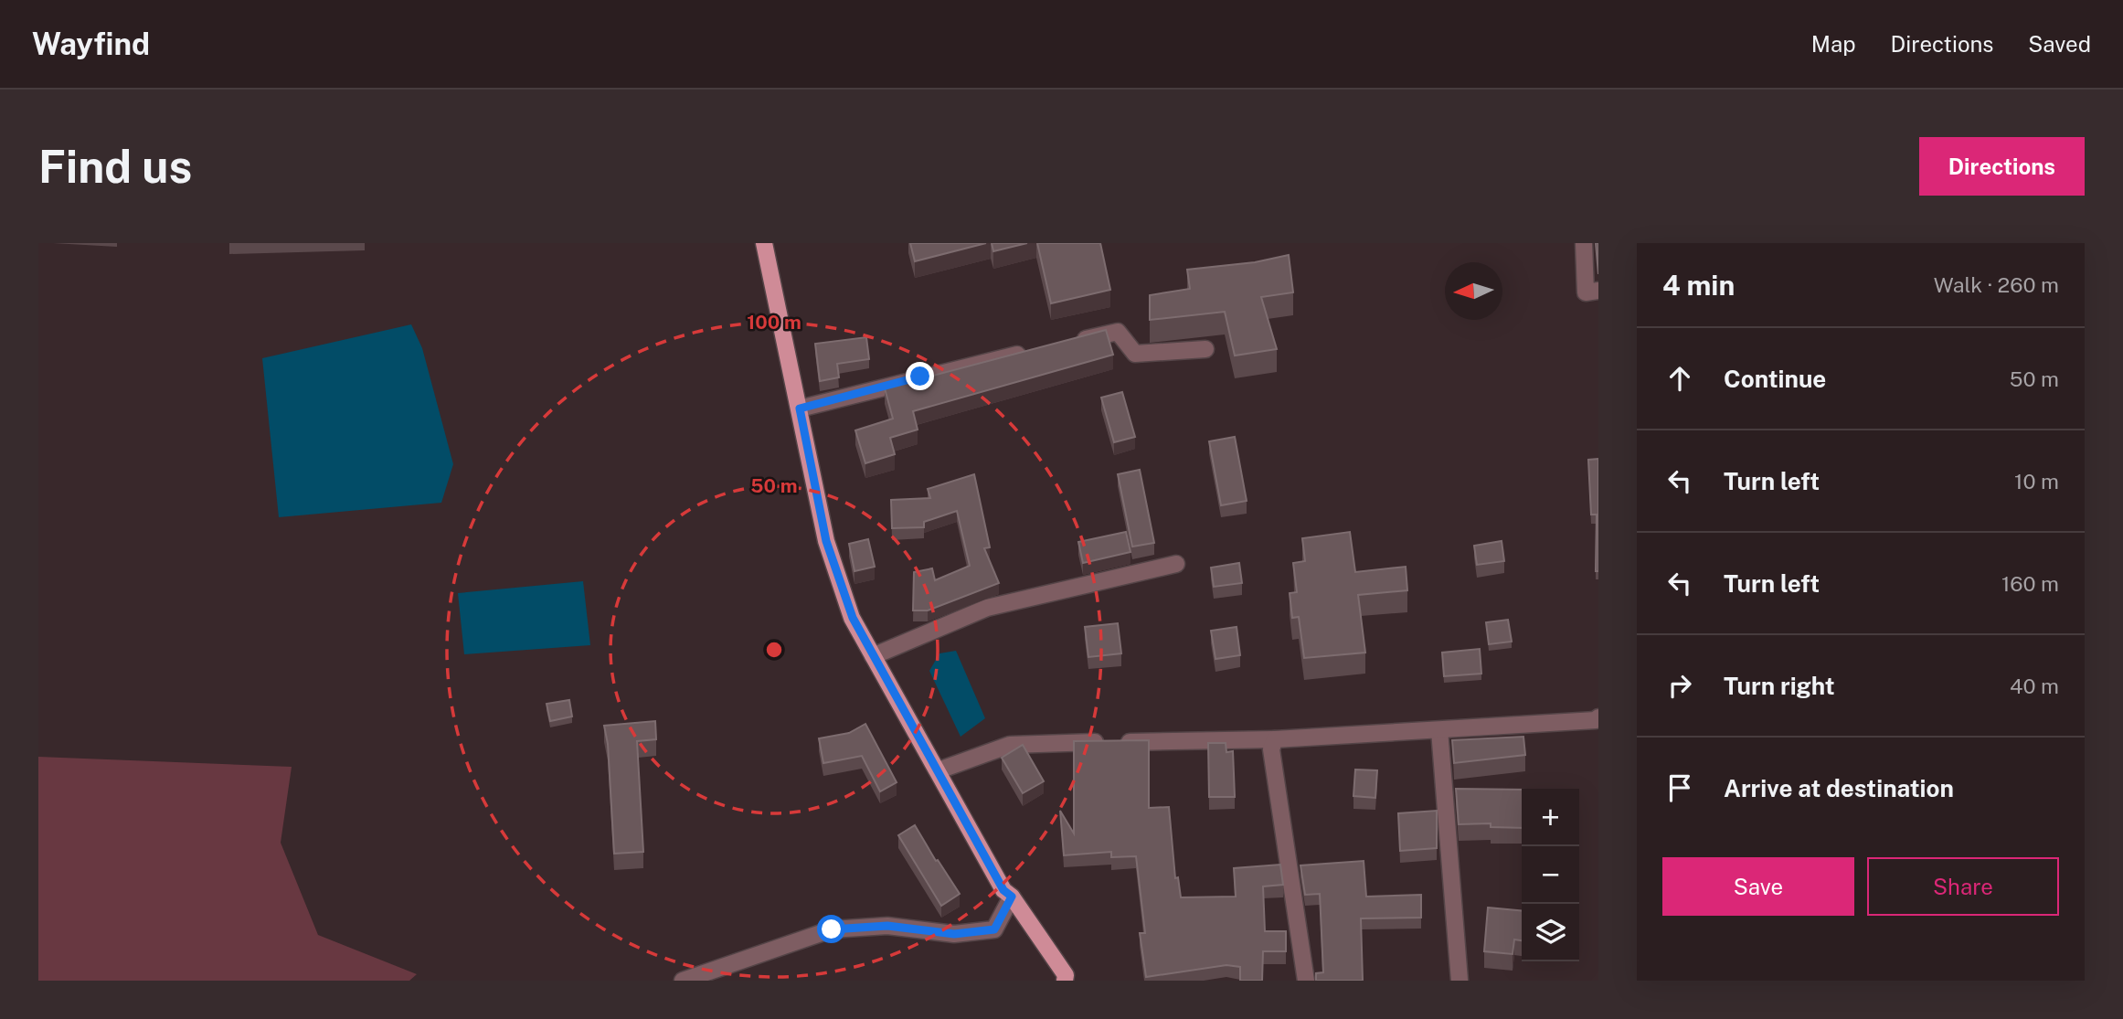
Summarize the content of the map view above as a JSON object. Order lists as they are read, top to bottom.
{
  "north": "left",
  "page": {
    "header": "Wayfind",
    "nav": ["Map", "Directions", "Saved"],
    "buttons": [
      "Directions",
      ["Save", "Share"]
    ],
    "title": "Find us",
    "heading": ["4 min", "Walk · 260 m"],
    "list": [
      ["Continue", "50 m"],
      ["Turn left", "10 m"],
      ["Turn left", "160 m"],
      ["Turn right", "40 m"],
      "Arrive at destination"
    ],
    "map_buttons": ["+", "−"]
  },
  "rings": ["100 m", "50 m"]
}
